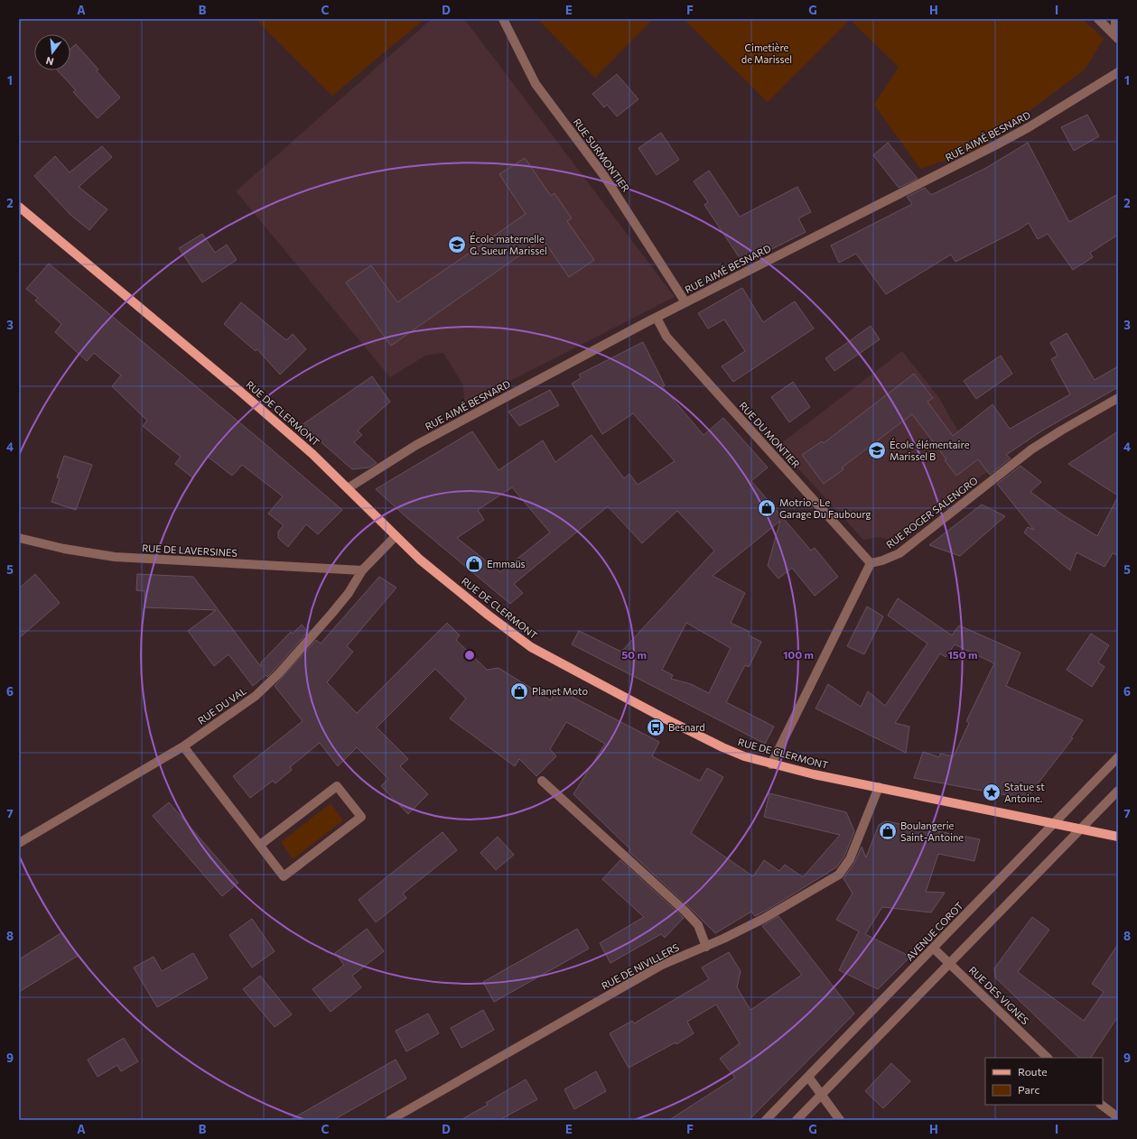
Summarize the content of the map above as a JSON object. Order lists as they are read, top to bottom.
{
  "streets": {
    "main road": ["RUE DE CLERMONT"],
    "street": [
      "RUE AIMÉ BESNARD",
      "RUE SURMONTIER",
      "RUE DU MONTIER",
      "RUE ROGER SALENGRO",
      "RUE DE LAVERSINES",
      "RUE DU VAL",
      "AVENUE COROT",
      "RUE DE NIVILLERS",
      "RUE DES VIGNES"
    ]
  },
  "crossings": [
    ["RUE AIMÉ BESNARD", "RUE SURMONTIER"],
    ["RUE AIMÉ BESNARD", "RUE DE CLERMONT"],
    ["RUE AIMÉ BESNARD", "RUE DU MONTIER"],
    ["RUE DE CLERMONT", "RUE DU VAL"],
    ["RUE DE CLERMONT", "AVENUE COROT"],
    ["RUE DE CLERMONT", "RUE DE NIVILLERS"],
    ["RUE DU MONTIER", "RUE ROGER SALENGRO"],
    ["RUE DE LAVERSINES", "RUE DU VAL"],
    ["AVENUE COROT", "RUE DES VIGNES"]
  ],
  "parks": ["Cimetière de Marissel"],
  "places": {
    "school or university": ["École maternelle G. Sueur Marissel", "École élémentaire Marissel B"],
    "shop": [
      "Motrio - Le Garage Du Faubourg",
      "Emmaüs",
      "Planet Moto",
      "Boulangerie Saint-Antoine"
    ],
    "bus stop": ["Besnard"],
    "place": ["Statue st Antoine."]
  },
  "legend": ["Route", "Parc"],
  "north": "bottom",
  "grid": {
    "columns": [
      "A",
      "B",
      "C",
      "D",
      "E",
      "F",
      "G",
      "H",
      "I"
    ],
    "rows": [
      "1",
      "2",
      "3",
      "4",
      "5",
      "6",
      "7",
      "8",
      "9"
    ]
  },
  "rings": ["50 m", "100 m", "150 m"]
}
